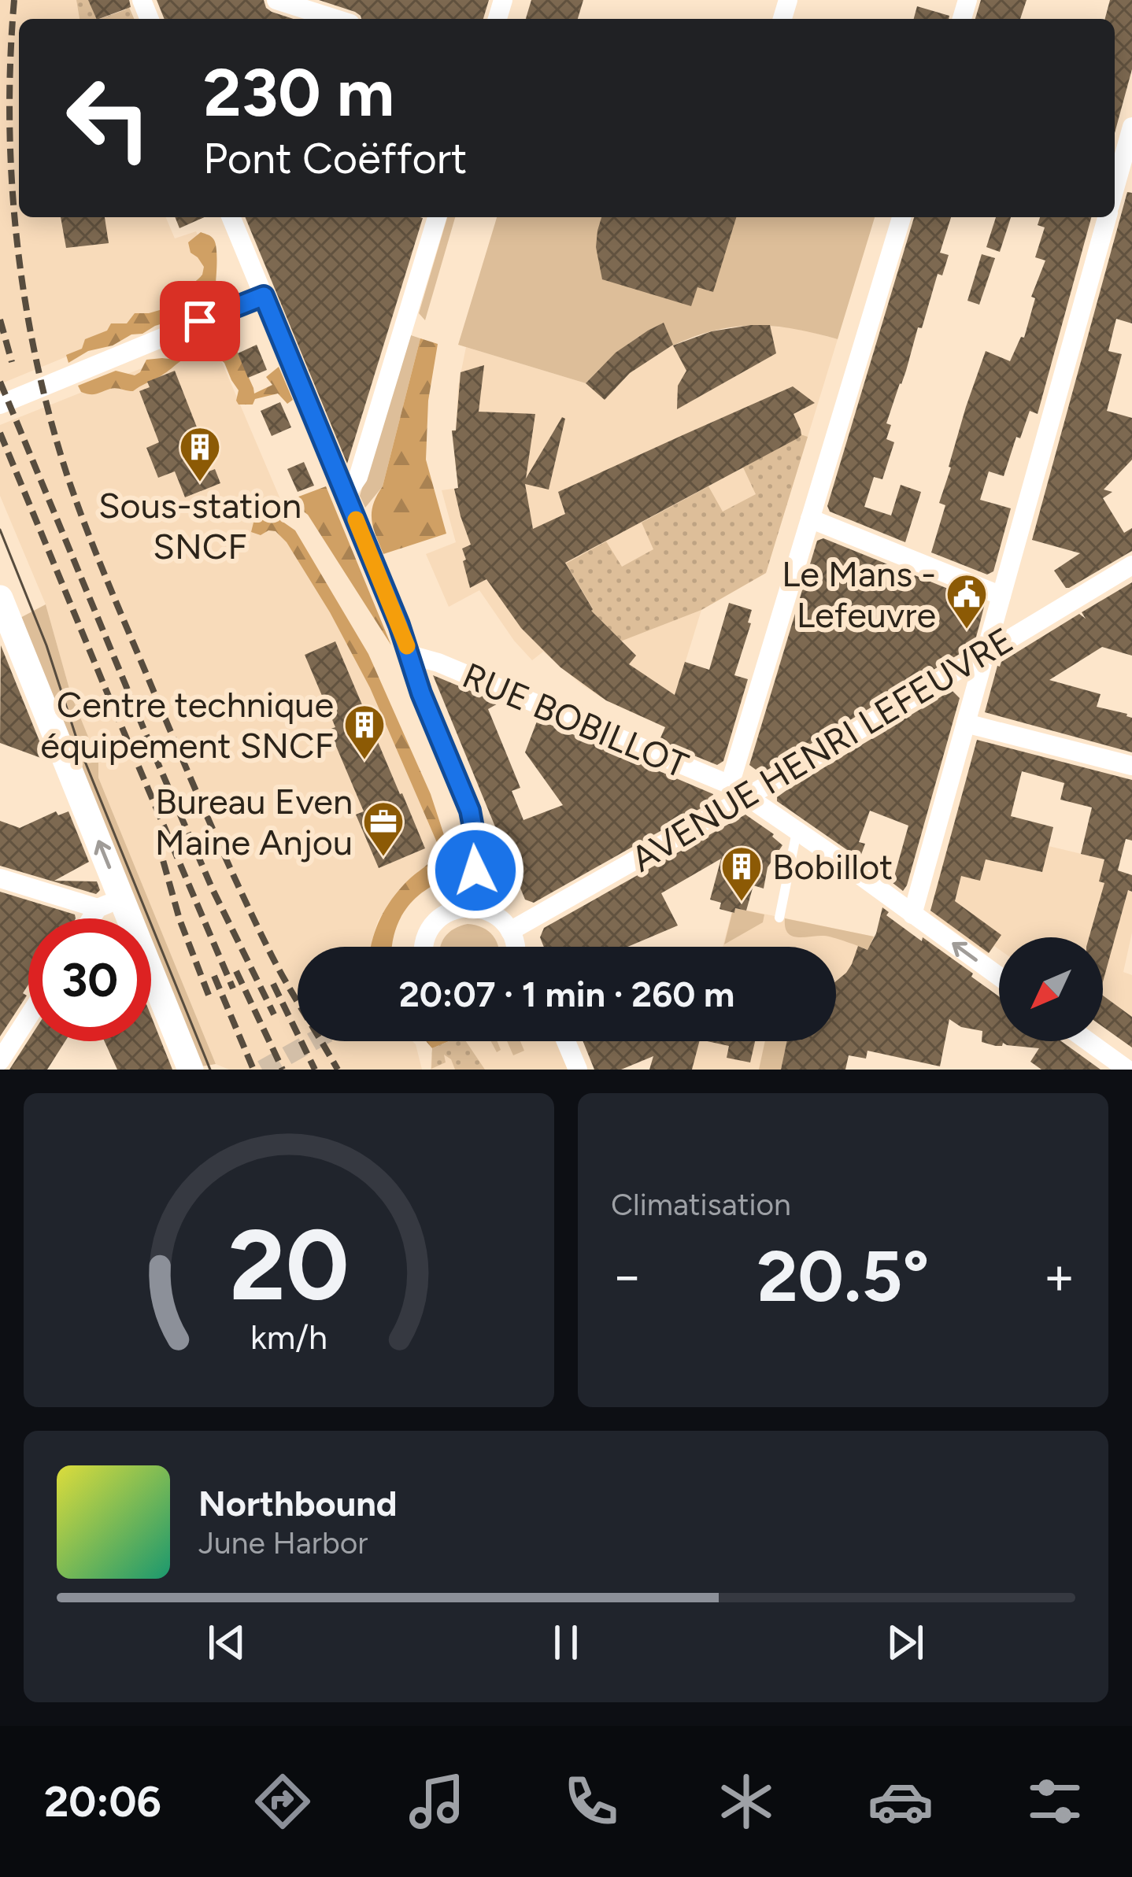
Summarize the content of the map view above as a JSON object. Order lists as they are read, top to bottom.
{
  "streets": {
    "street": ["RUE BOBILLOT", "AVENUE HENRI LEFEUVRE"]
  },
  "crossings": [
    ["RUE BOBILLOT", "AVENUE HENRI LEFEUVRE"]
  ],
  "places": {
    "building": ["Sous-station SNCF", "Centre technique équipement SNCF", "Bobillot"],
    "public building": ["Le Mans - Lefeuvre"],
    "office": ["Bureau Even Maine Anjou"]
  },
  "north": "bottom left",
  "page": {
    "turn": ["230 m", "Pont Coëffort"],
    "limit": "30",
    "trip": "20:07 · 1 min · 260 m",
    "tile": "Climatisation",
    "heat": ["−", "20.5°", "+"],
    "song": ["Northbound", "June Harbor"],
    "tabs": "20:06",
    "gauge": ["20", "km/h"]
  }
}
